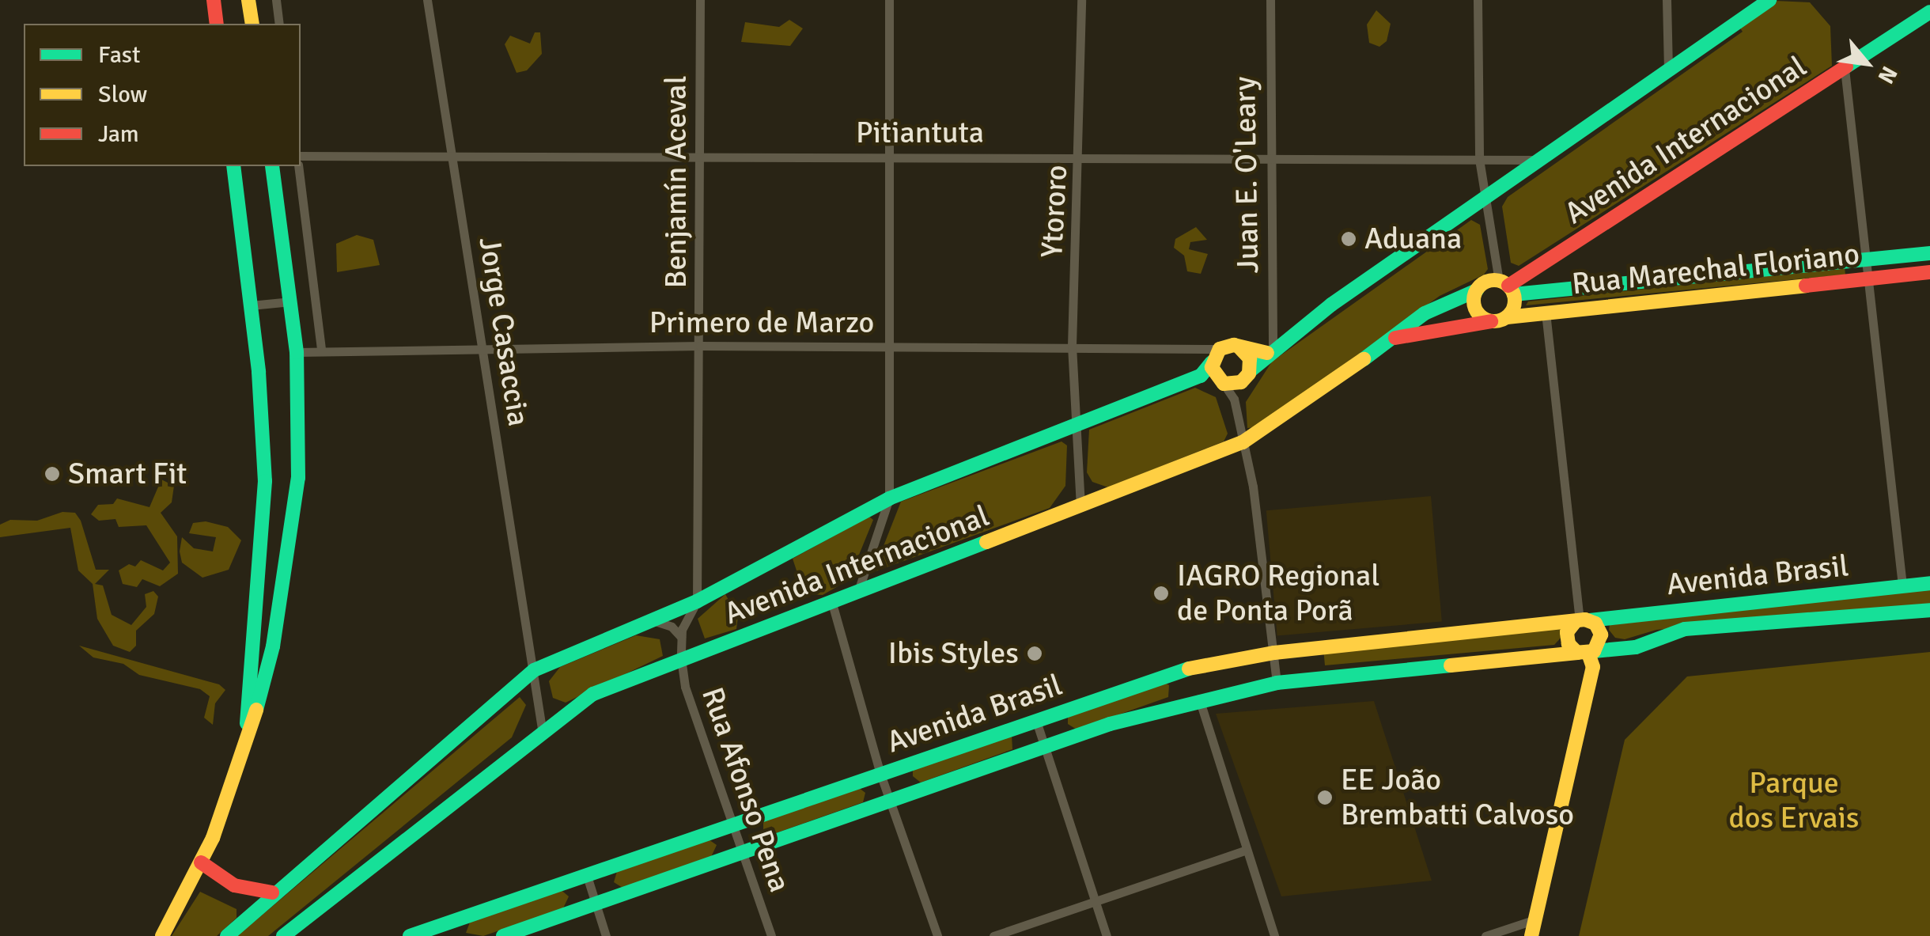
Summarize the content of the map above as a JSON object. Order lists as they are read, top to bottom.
{
  "streets": {
    "main road": ["Avenida Internacional", "Rua Marechal Floriano", "Avenida Brasil"],
    "street": [
      "Pitiantuta",
      "Juan E. O'Leary",
      "Benjamín Aceval",
      "Ytororo",
      "Primero de Marzo",
      "Jorge Casaccia",
      "Rua Afonso Pena"
    ]
  },
  "crossings": [
    ["Pitiantuta", "Juan E. O'Leary"],
    ["Pitiantuta", "Benjamín Aceval"],
    ["Pitiantuta", "Ytororo"],
    ["Pitiantuta", "Jorge Casaccia"],
    ["Avenida Internacional", "Ytororo"],
    ["Avenida Internacional", "Rua Marechal Floriano"],
    ["Avenida Internacional", "Jorge Casaccia"],
    ["Avenida Internacional", "Rua Afonso Pena"],
    ["Benjamín Aceval", "Primero de Marzo"],
    ["Ytororo", "Primero de Marzo"],
    ["Primero de Marzo", "Jorge Casaccia"],
    ["Avenida Brasil", "Rua Afonso Pena"]
  ],
  "parks": ["Parque dos Ervais"],
  "places": [
    "Aduana",
    "Smart Fit",
    "IAGRO Regional de Ponta Porã",
    "Ibis Styles",
    "EE João Brembatti Calvoso"
  ],
  "legend": ["Fast", "Slow", "Jam"],
  "north": "bottom right"
}
